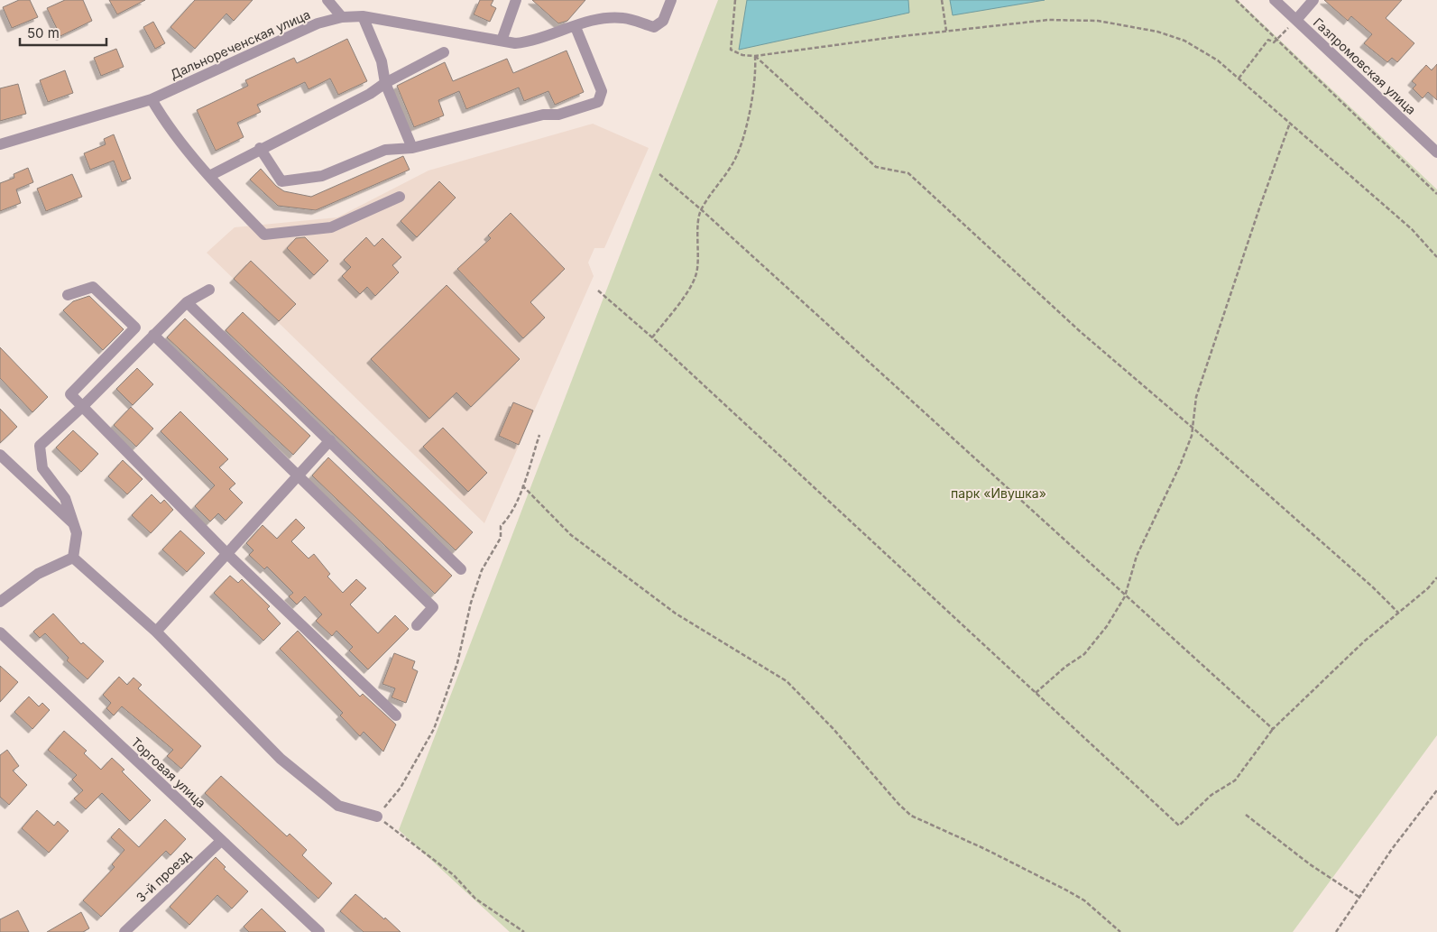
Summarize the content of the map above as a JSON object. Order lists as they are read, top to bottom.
{
  "streets": {
    "street": [
      "Дальнореченская улица",
      "Газпромовская улица",
      "Торговая улица",
      "3-й проезд"
    ]
  },
  "crossings": [
    ["Торговая улица", "3-й проезд"]
  ],
  "parks": ["парк «Ивушка»"],
  "scale_bar": "50 m"
}
